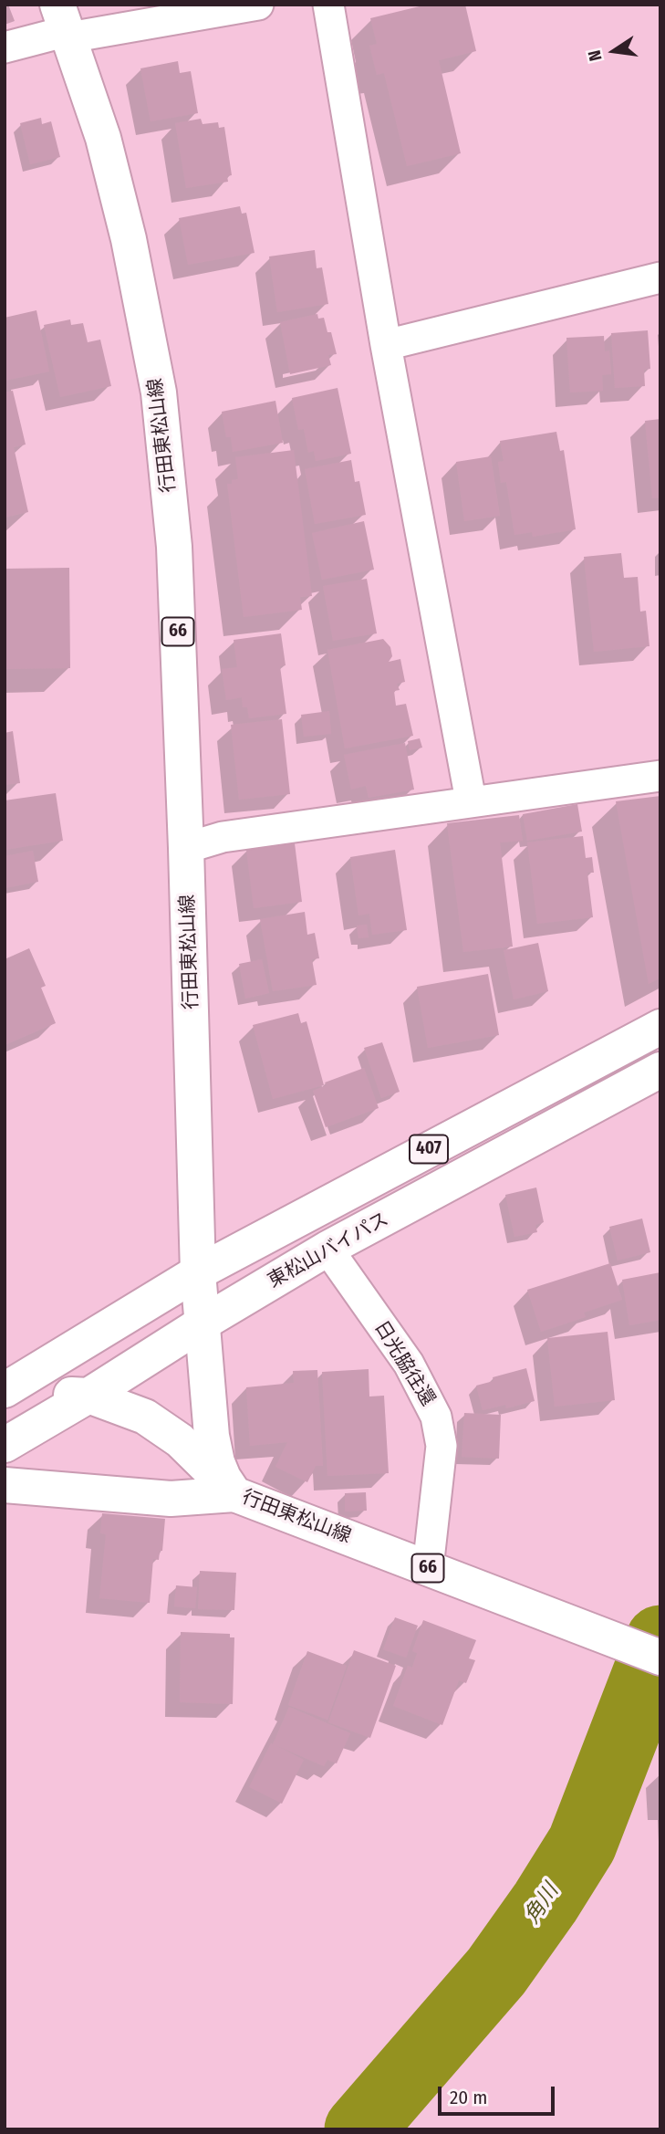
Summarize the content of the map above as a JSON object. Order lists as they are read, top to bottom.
{
  "streets": {
    "main road": [
      "行田東松山線",
      "66",
      "407",
      "東松山バイパス"
    ],
    "street": ["日光脇往還"]
  },
  "crossings": [
    ["行田東松山線", "407"],
    ["行田東松山線", "東松山バイパス"],
    ["行田東松山線", "日光脇往還"],
    ["東松山バイパス", "日光脇往還"]
  ],
  "water": ["角川"],
  "scale_bar": "20 m",
  "north": "left"
}
